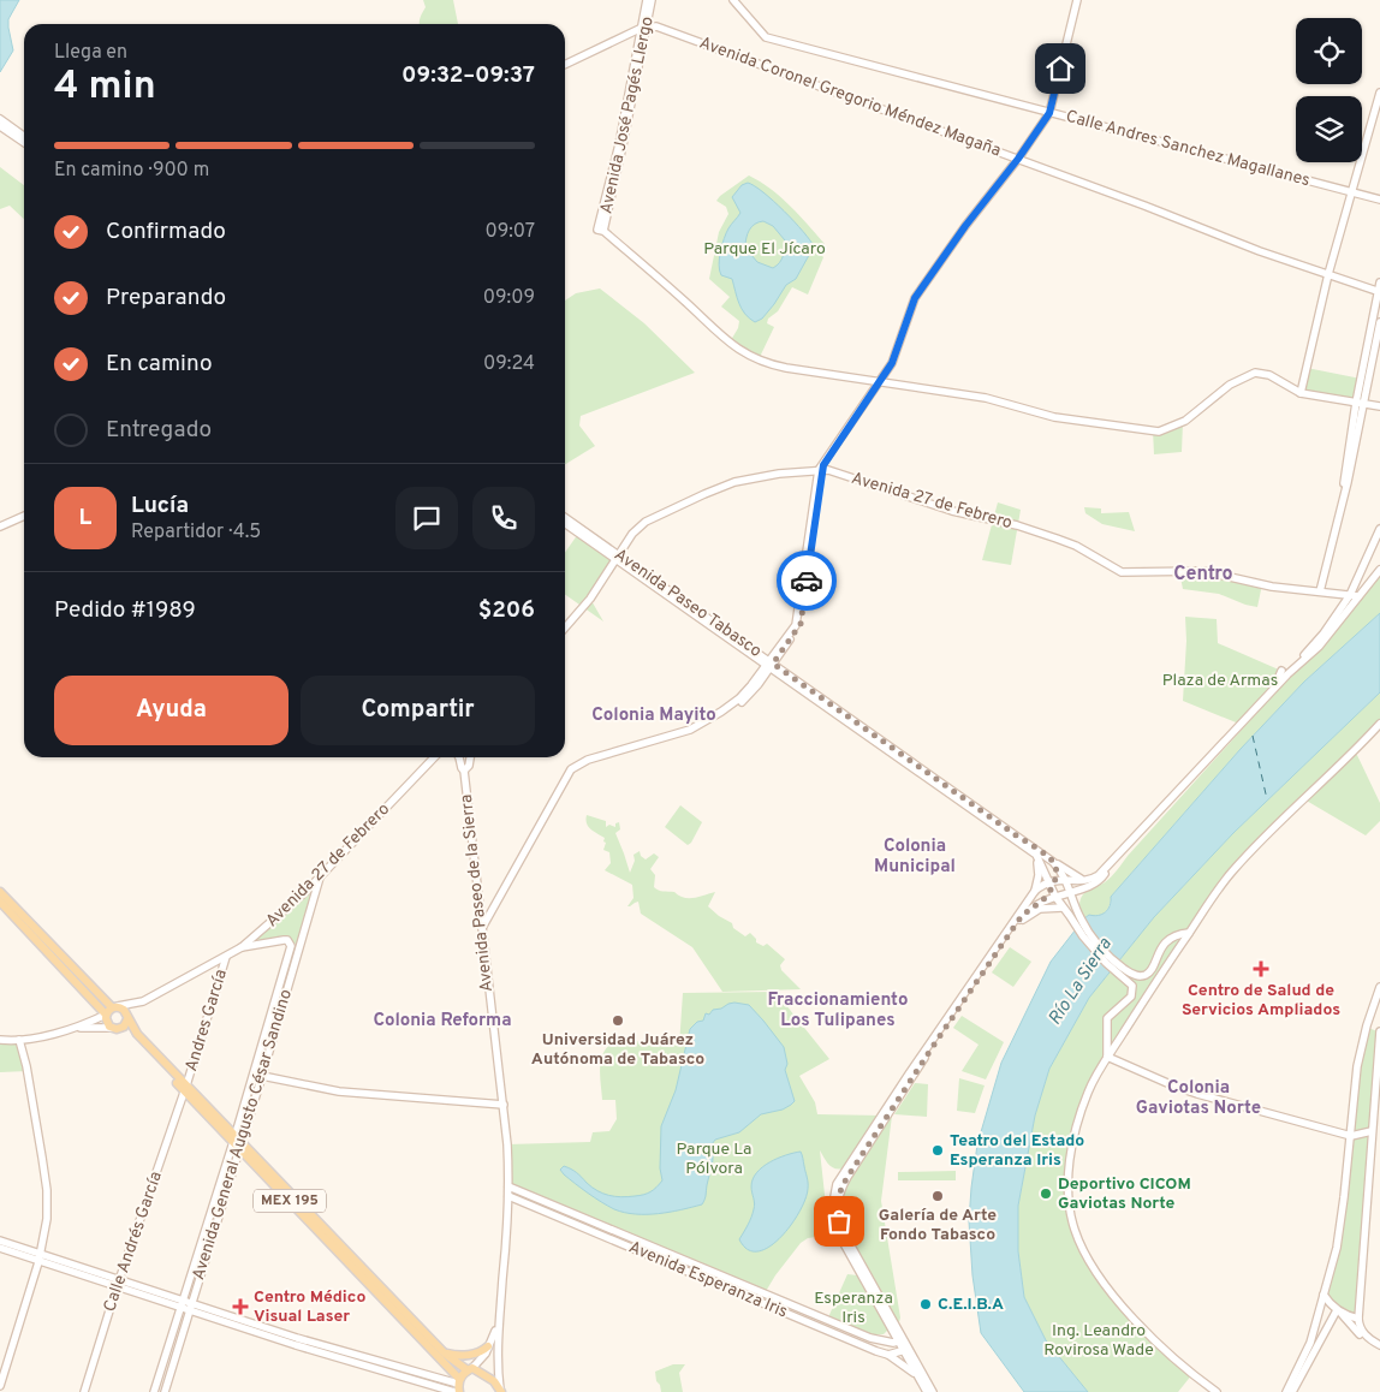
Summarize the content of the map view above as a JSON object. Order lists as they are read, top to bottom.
{
  "streets": {
    "main road": [
      "Avenida Coronel Gregorio Méndez Magaña",
      "Avenida José Pagés Llergo",
      "Calle Andres Sanchez Magallanes",
      "Avenida 27 de Febrero",
      "Avenida Paseo Tabasco",
      "Avenida Paseo de la Sierra",
      "Andres García",
      "Avenida General Augusto César Sandino",
      "MEX 195",
      "Calle Andrés García",
      "Avenida Esperanza Iris"
    ]
  },
  "crossings": [
    ["Avenida Coronel Gregorio Méndez Magaña", "Avenida José Pagés Llergo"],
    ["Avenida 27 de Febrero", "Avenida Paseo Tabasco"],
    ["Avenida 27 de Febrero", "Andres García"],
    ["Avenida 27 de Febrero", "Avenida General Augusto César Sandino"],
    ["Avenida 27 de Febrero", "MEX 195"],
    ["Avenida Paseo de la Sierra", "MEX 195"],
    ["Avenida Paseo de la Sierra", "Avenida Esperanza Iris"],
    ["Andres García", "MEX 195"],
    ["Andres García", "Calle Andrés García"],
    ["Avenida General Augusto César Sandino", "MEX 195"],
    ["MEX 195", "Calle Andrés García"]
  ],
  "districts": [
    "Centro",
    "Colonia Mayito",
    "Colonia Municipal",
    "Fraccionamiento Los Tulipanes",
    "Colonia Reforma",
    "Colonia Gaviotas Norte"
  ],
  "water": ["Río La Sierra"],
  "parks": [
    "Parque El Jícaro",
    "Plaza de Armas",
    "Parque La Pólvora",
    "Esperanza Iris",
    "Ing. Leandro Rovirosa Wade"
  ],
  "places": {
    "health": ["Centro de Salud de Servicios Ampliados", "Centro Médico Visual Laser"],
    "other": [
      "Universidad Juárez Autónoma de Tabasco",
      "Teatro del Estado Esperanza Iris",
      "Deportivo CICOM Gaviotas Norte",
      "Galería de Arte Fondo Tabasco",
      "C.E.I.B.A"
    ]
  },
  "page": {
    "heading": ["4 min", "Llega en", "09:32–09:37"],
    "panel": [
      "Lucía",
      "Repartidor · 4.5",
      "Pedido #1989",
      "$206"
    ],
    "bar": "En camino · 900 m",
    "list": [
      ["Confirmado", "09:07"],
      ["Preparando", "09:09"],
      ["En camino", "09:24"],
      "Entregado"
    ],
    "round": "L",
    "buttons": ["Ayuda", "Compartir"]
  }
}
